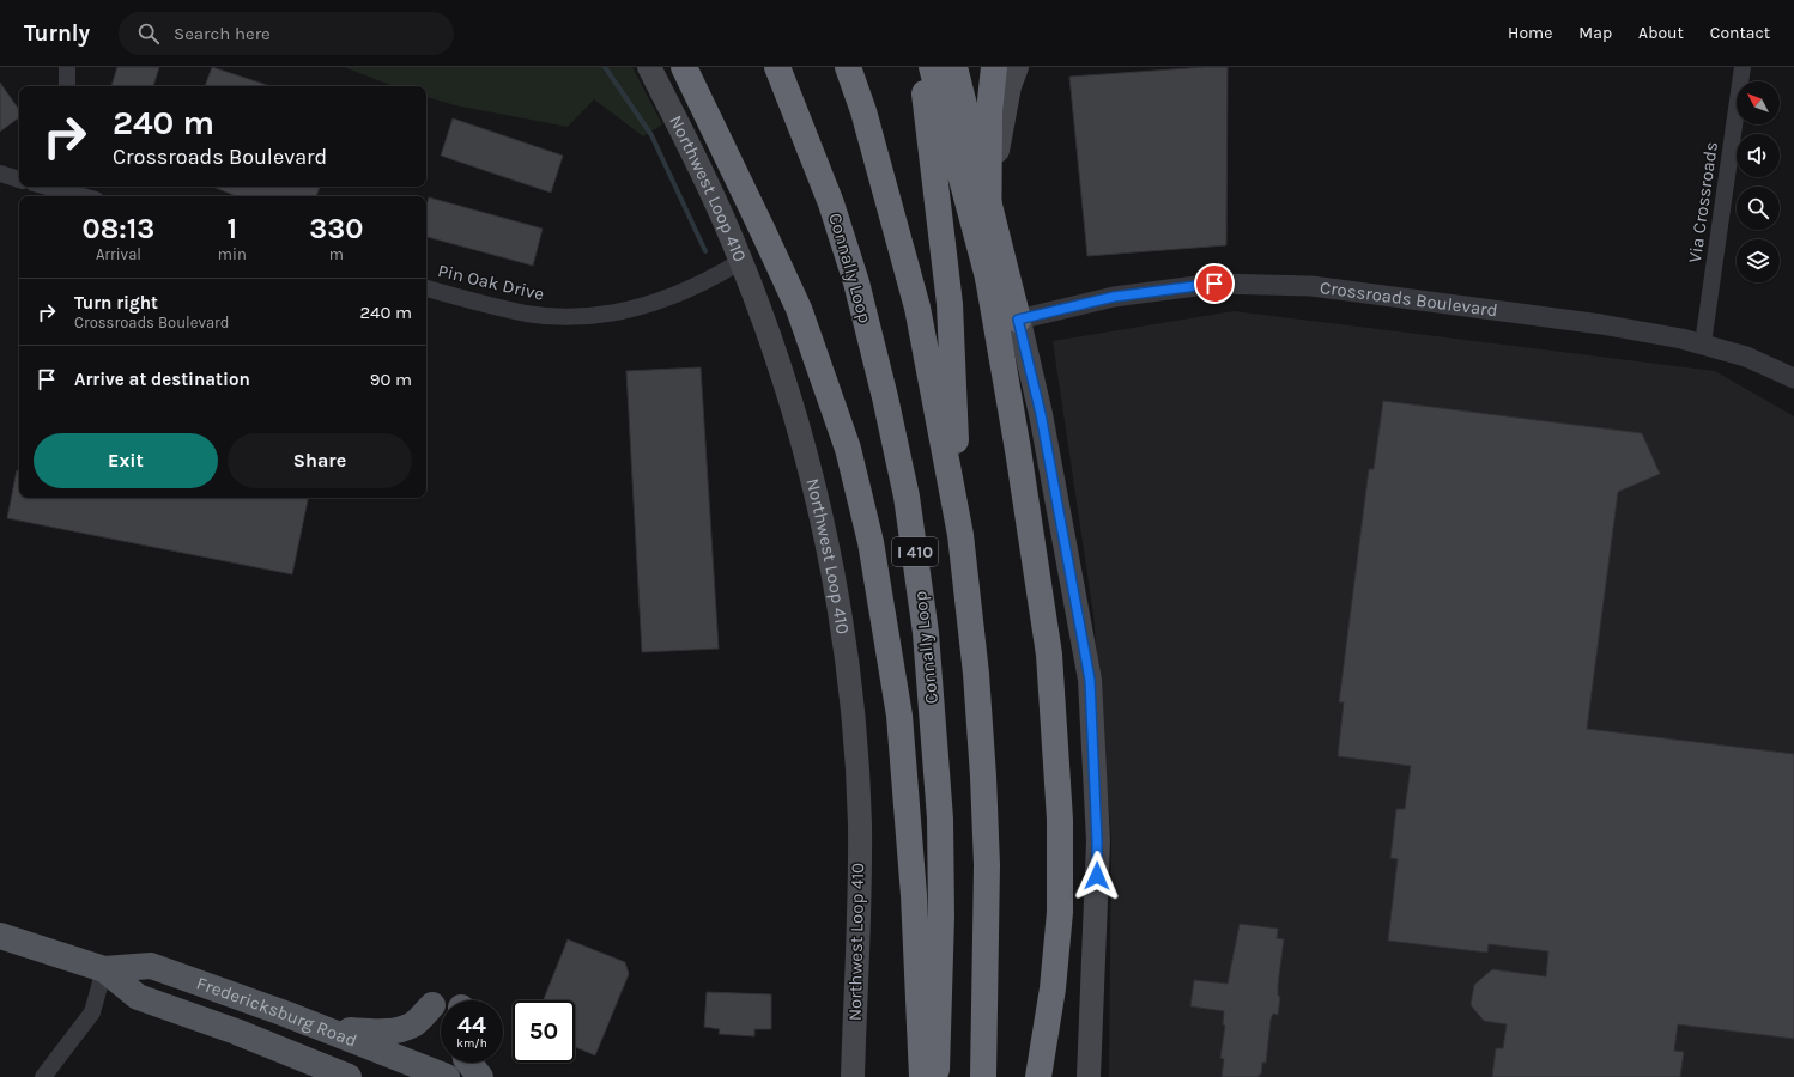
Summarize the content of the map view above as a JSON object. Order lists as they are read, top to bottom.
{
  "streets": {
    "highway": ["Connally Loop", "I 410"],
    "main road": ["Northwest Loop 410", "Fredericksburg Road"],
    "street": ["Via Crossroads", "Pin Oak Drive", "Crossroads Boulevard"]
  },
  "crossings": [
    ["Northwest Loop 410", "Pin Oak Drive"],
    ["Via Crossroads", "Crossroads Boulevard"]
  ],
  "north": "top left",
  "page": {
    "header": "Turnly",
    "search": "Search here",
    "nav": [
      "Home",
      "Map",
      "About",
      "Contact"
    ],
    "turn": ["240 m", "Crossroads Boulevard"],
    "eta": [
      "08:13",
      "Arrival",
      "1",
      "min",
      "330",
      "m"
    ],
    "list": [
      {
        "name": "Turn right",
        "note": "Crossroads Boulevard",
        "value": "240 m"
      },
      {
        "name": "Arrive at destination",
        "value": "90 m"
      }
    ],
    "buttons": ["Exit", "Share"],
    "speed": "44 km/h",
    "limit": "50"
  }
}
